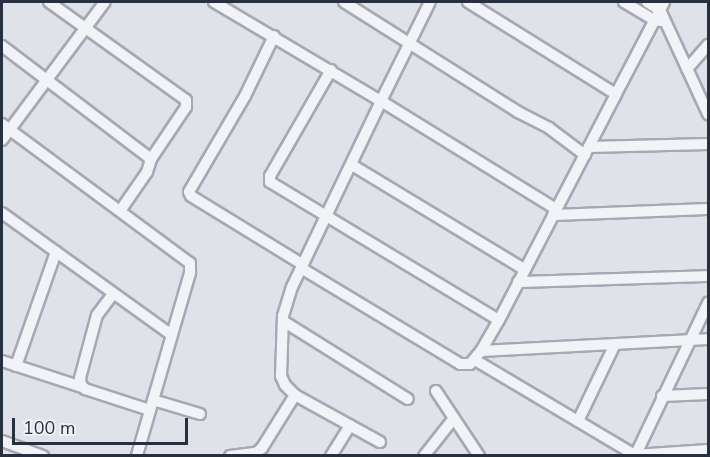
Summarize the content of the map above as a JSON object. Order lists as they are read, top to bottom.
{
  "scale_bar": "100 m"
}
